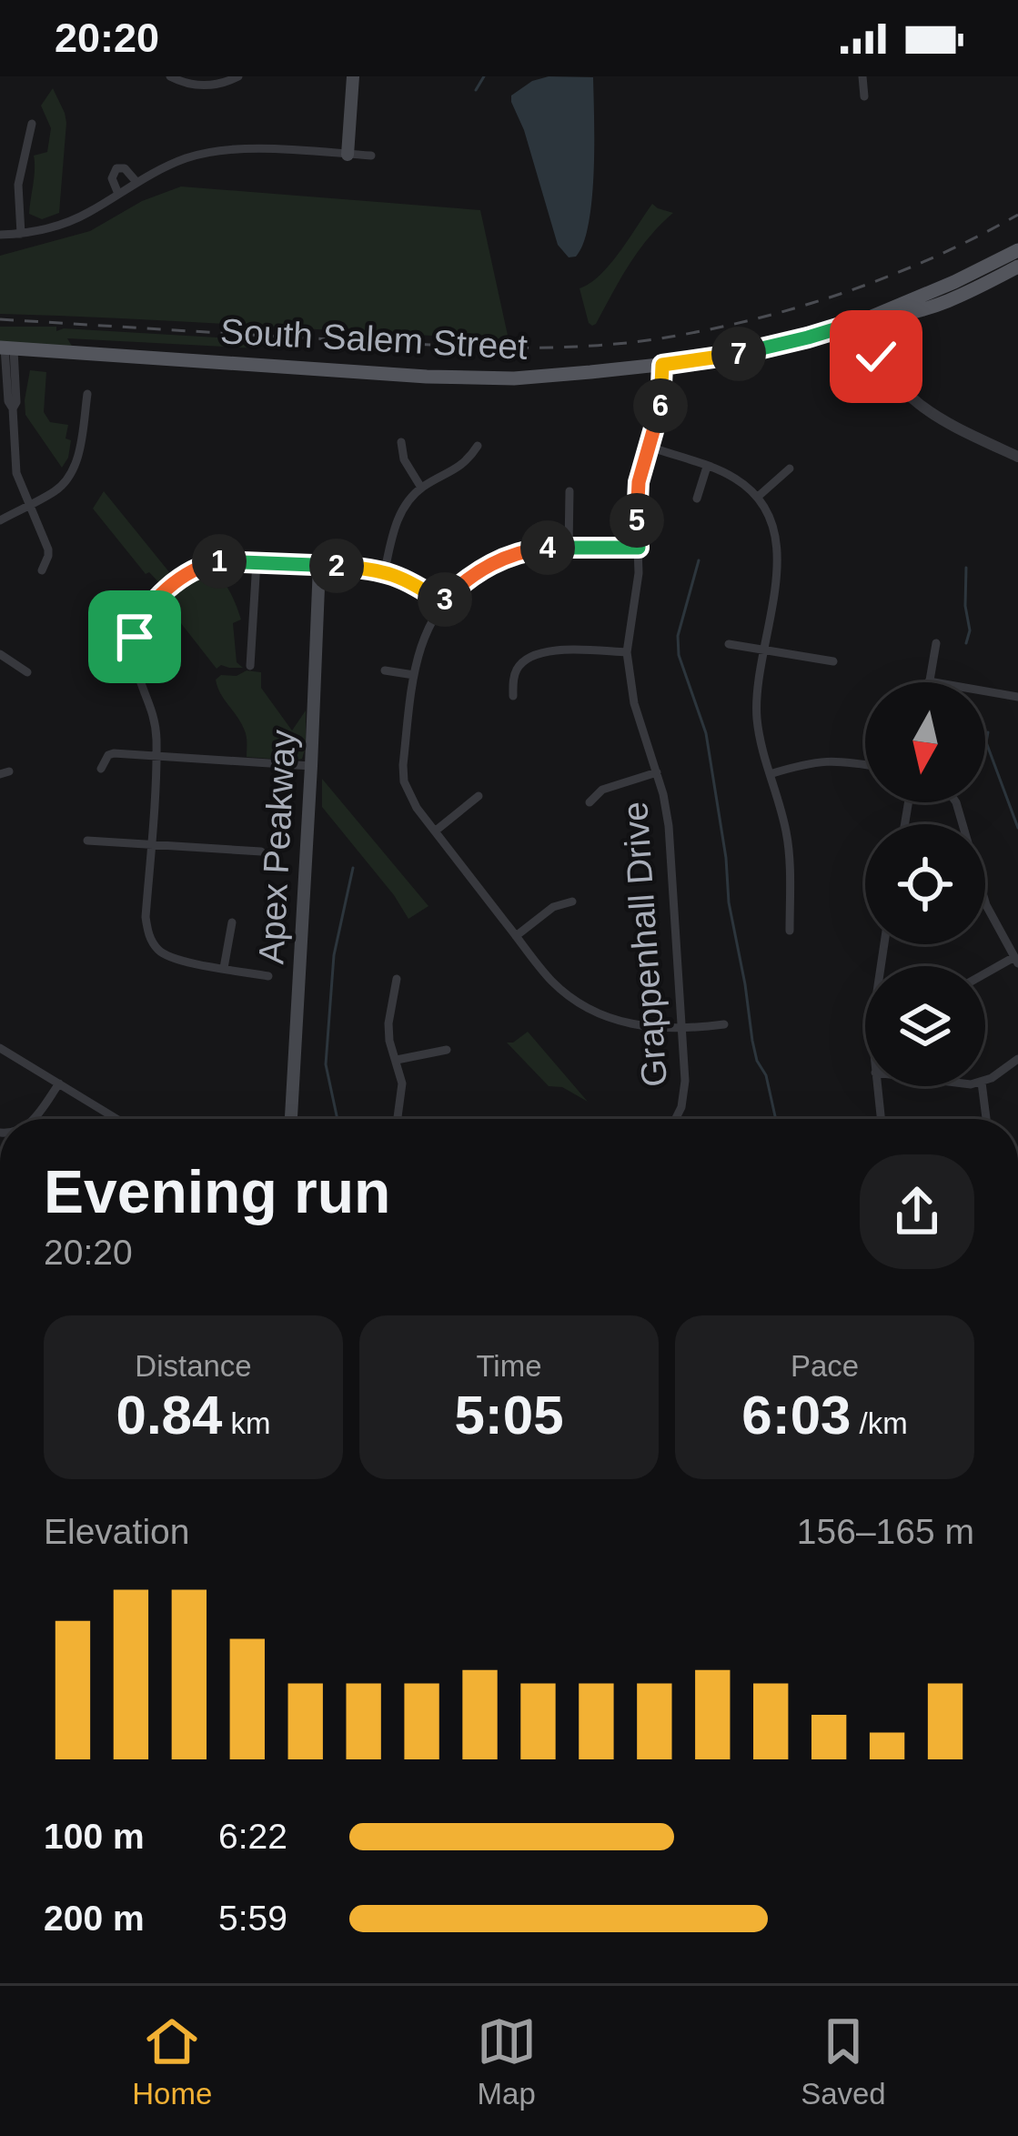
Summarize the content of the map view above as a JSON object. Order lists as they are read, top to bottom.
{
  "streets": {
    "main road": ["South Salem Street", "Apex Peakway"],
    "street": ["Grappenhall Drive"]
  },
  "crossings": [
    ["South Salem Street", "Grappenhall Drive"]
  ],
  "north": "bottom",
  "page": {
    "status": "20:20",
    "pins": [
      "7",
      "6",
      "5",
      "4",
      "1",
      "2",
      "3"
    ],
    "heading": ["Evening run", "20:20"],
    "stats": [
      ["Distance", "0.84 km"],
      ["Time", "5:05"],
      ["Pace", "6:03 /km"]
    ],
    "chart": ["Elevation", "156–165 m"],
    "list": [
      {
        "name": "100 m",
        "note": "6:22"
      },
      {
        "name": "200 m",
        "note": "5:59"
      }
    ],
    "tabs": ["Home", "Map", "Saved"]
  }
}
